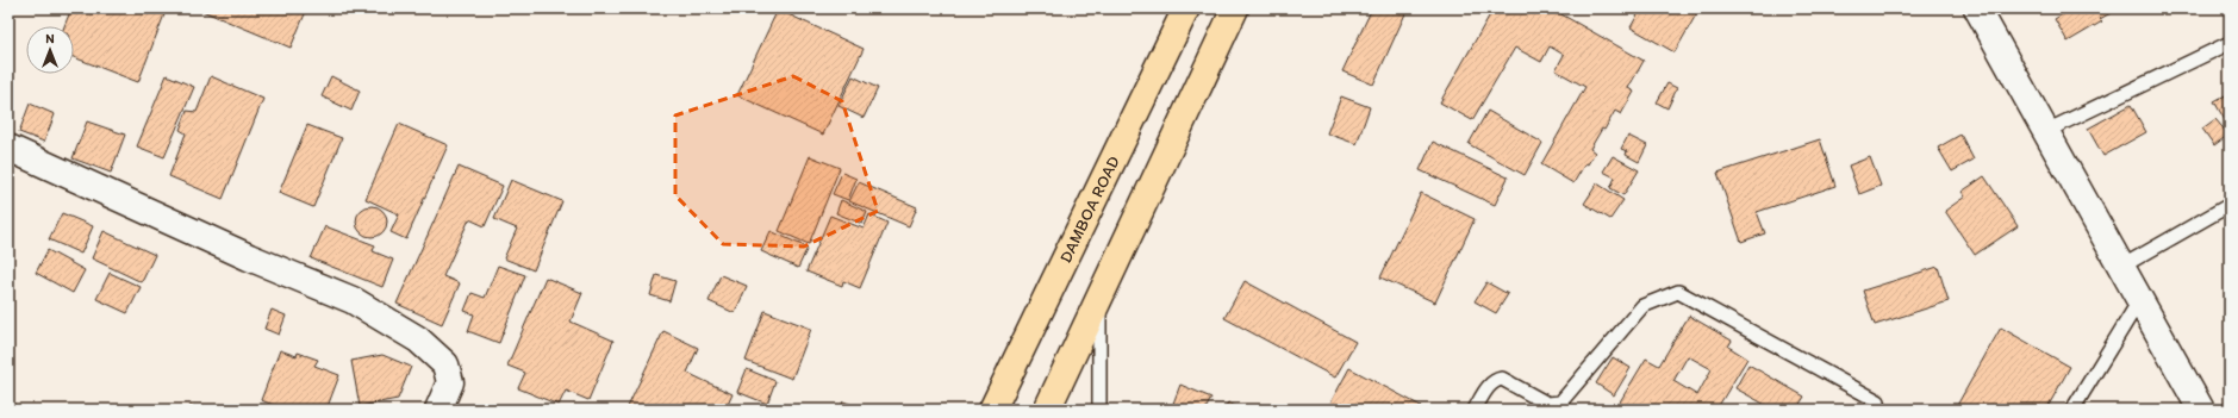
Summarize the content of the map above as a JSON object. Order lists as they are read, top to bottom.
{
  "streets": {
    "main road": ["DAMBOA ROAD"]
  },
  "north": "top"
}
